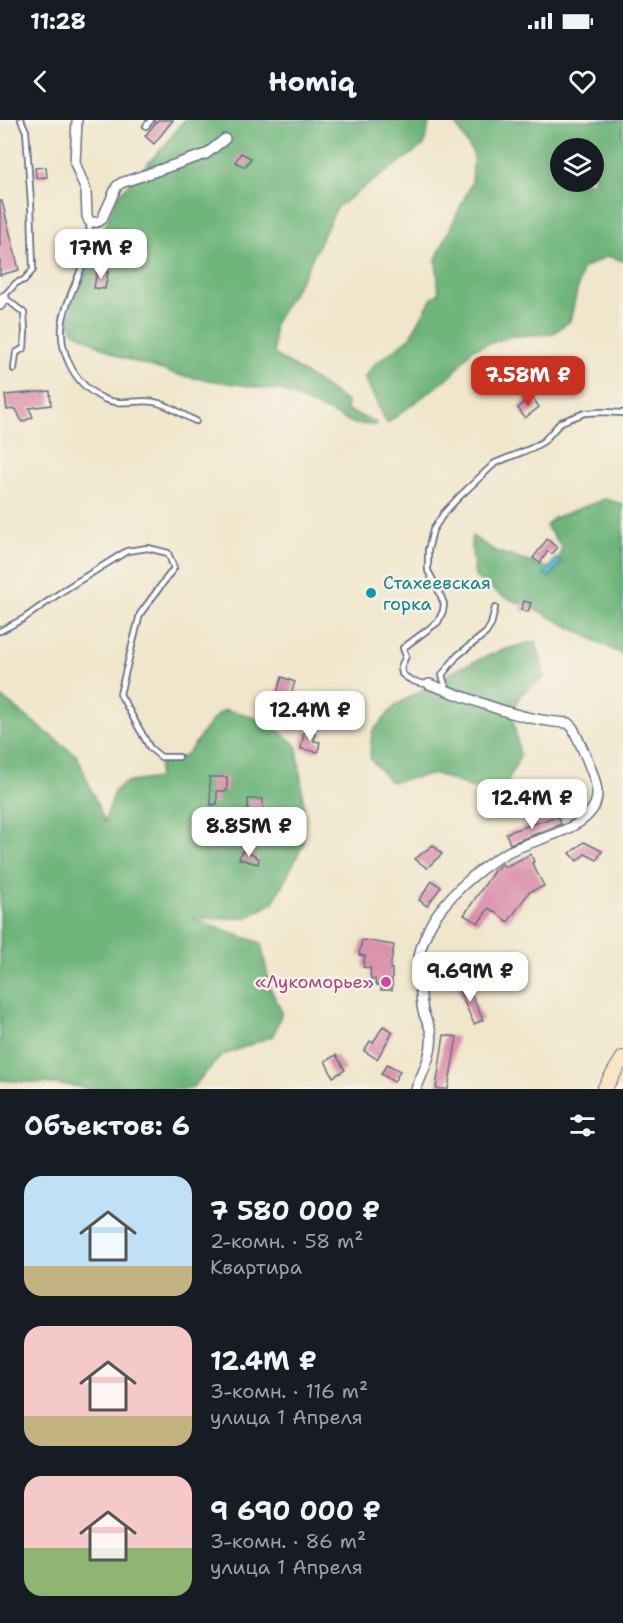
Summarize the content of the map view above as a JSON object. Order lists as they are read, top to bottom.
{
  "places": ["Стахеевская горка", "«Лукоморье»"],
  "page": {
    "status": "11:28",
    "header": "Homiq",
    "price": [
      "17M ₽",
      "7.58M ₽",
      "12.4M ₽",
      "12.4M ₽",
      "8.85M ₽",
      "9.69M ₽"
    ],
    "heading": "Объектов: 6",
    "list": [
      {
        "name": "7 580 000 ₽",
        "note": "2-комн. · 58 m² · Квартира"
      },
      {
        "name": "12.4M ₽",
        "note": "3-комн. · 116 m² · улица 1 Апреля"
      },
      {
        "name": "9 690 000 ₽",
        "note": "3-комн. · 86 m² · улица 1 Апреля"
      }
    ]
  }
}
